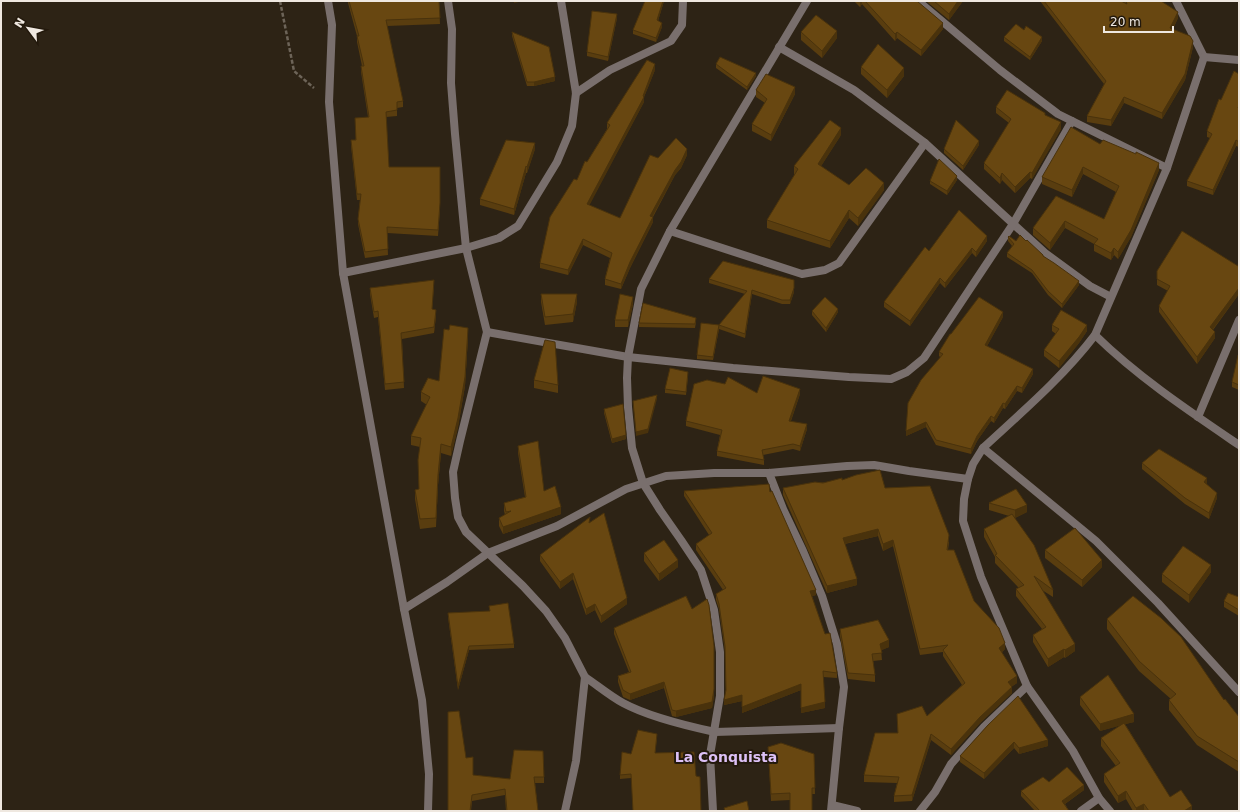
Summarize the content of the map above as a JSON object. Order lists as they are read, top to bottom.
{
  "districts": ["La Conquista"],
  "scale_bar": "20 m",
  "north": "top left"
}
